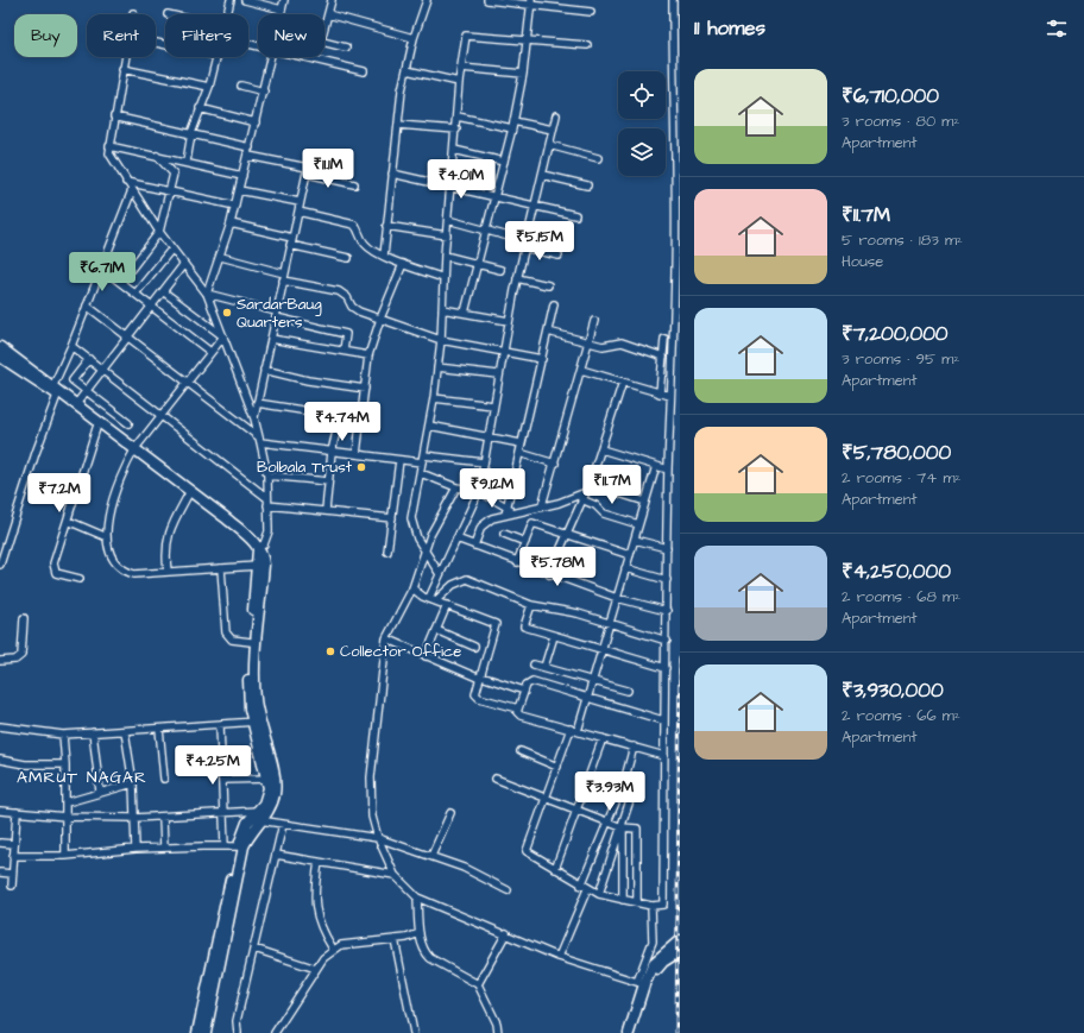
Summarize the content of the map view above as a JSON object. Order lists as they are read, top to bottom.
{
  "districts": ["AMRUT NAGAR"],
  "places": ["SardarBaug Quarters", "Bolbala Trust", "Collector Office"],
  "page": {
    "heading": "11 homes",
    "chip": [
      "Buy",
      "Rent",
      "Filters",
      "New"
    ],
    "list": [
      {
        "name": "₹6,710,000",
        "note": "3 rooms · 80 m² · Apartment"
      },
      {
        "name": "₹11.7M",
        "note": "5 rooms · 183 m² · House"
      },
      {
        "name": "₹7,200,000",
        "note": "3 rooms · 95 m² · Apartment"
      },
      {
        "name": "₹5,780,000",
        "note": "2 rooms · 74 m² · Apartment"
      },
      {
        "name": "₹4,250,000",
        "note": "2 rooms · 68 m² · Apartment"
      },
      {
        "name": "₹3,930,000",
        "note": "2 rooms · 66 m² · Apartment"
      }
    ],
    "price": [
      "₹11.1M",
      "₹4.01M",
      "₹5.15M",
      "₹6.71M",
      "₹4.74M",
      "₹11.7M",
      "₹9.12M",
      "₹7.2M",
      "₹5.78M",
      "₹4.25M",
      "₹3.93M"
    ]
  }
}
